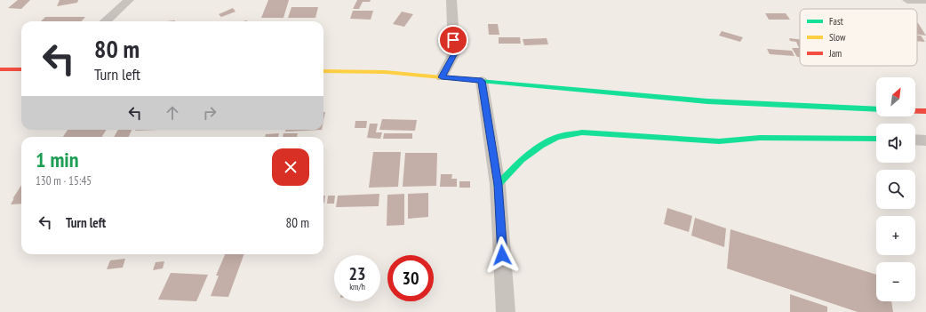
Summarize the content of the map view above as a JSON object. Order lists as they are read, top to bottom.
{
  "legend": ["Fast", "Slow", "Jam"],
  "north": "top right",
  "page": {
    "turn": ["80 m", "Turn left"],
    "map_buttons": ["+", "−"],
    "heading": ["1 min", "130 m · 15:45"],
    "list": [
      {
        "name": "Turn left",
        "value": "80 m"
      }
    ],
    "speed": "23 km/h",
    "limit": "30"
  }
}
